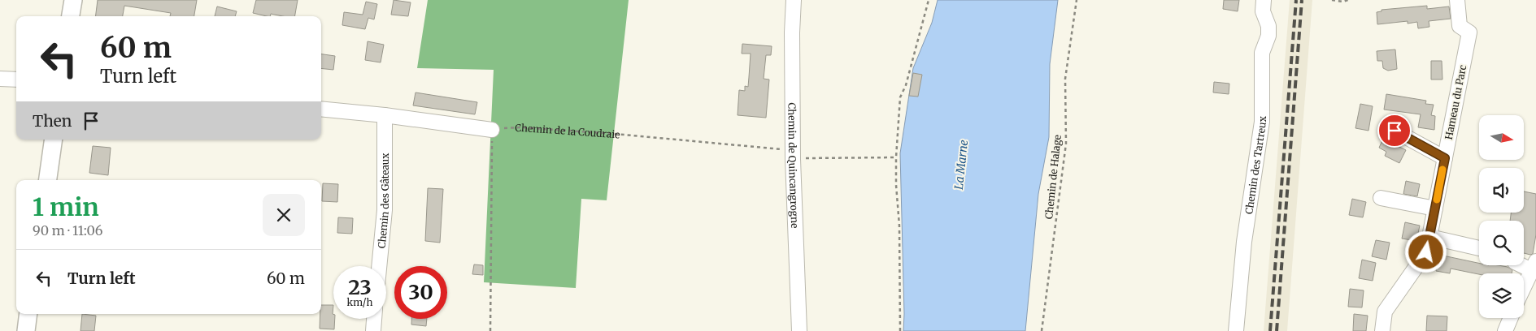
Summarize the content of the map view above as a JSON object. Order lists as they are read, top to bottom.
{
  "streets": {
    "street": [
      "Hameau du Parc",
      "Chemin des Tartreux",
      "Chemin de Quincangrogne",
      "Chemin des Gâteaux"
    ],
    "path": ["Chemin de la Coudraie", "Chemin de Halage"]
  },
  "crossings": [
    ["Chemin de la Coudraie", "Chemin de Quincangrogne"]
  ],
  "water": ["La Marne"],
  "north": "right",
  "page": {
    "turn": ["60 m", "Turn left"],
    "then": "Then",
    "heading": ["1 min", "90 m · 11:06"],
    "list": [
      {
        "name": "Turn left",
        "value": "60 m"
      }
    ],
    "speed": "23 km/h",
    "limit": "30"
  }
}
